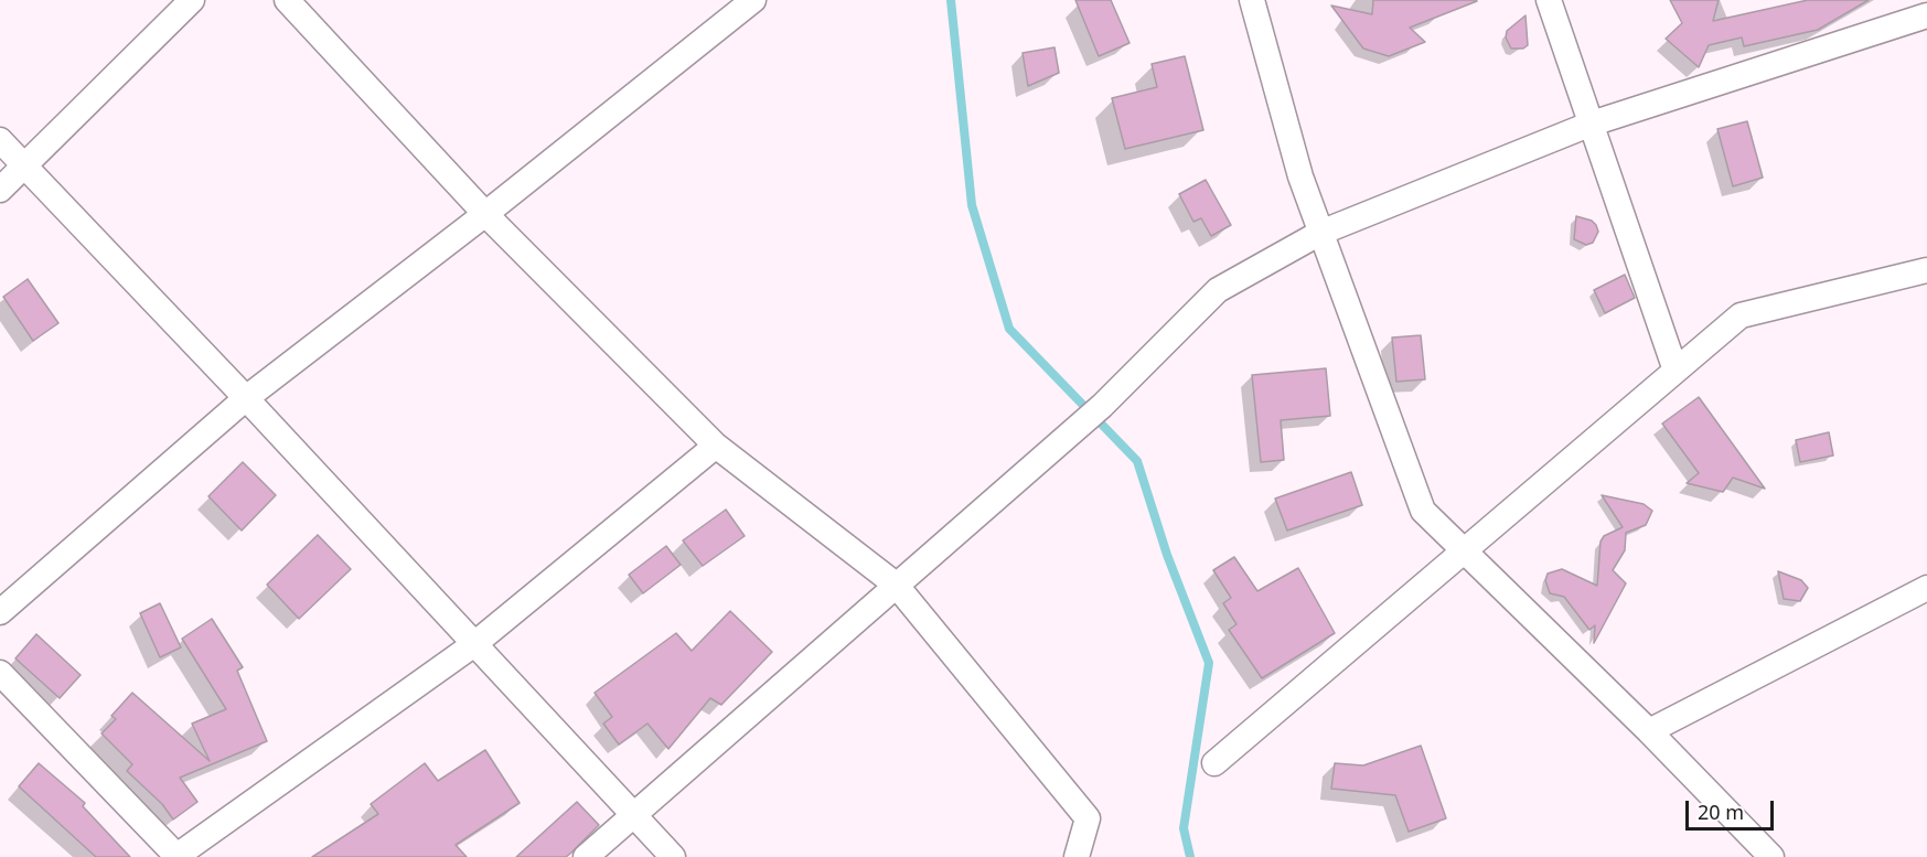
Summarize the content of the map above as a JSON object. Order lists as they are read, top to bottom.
{
  "scale_bar": "20 m"
}
